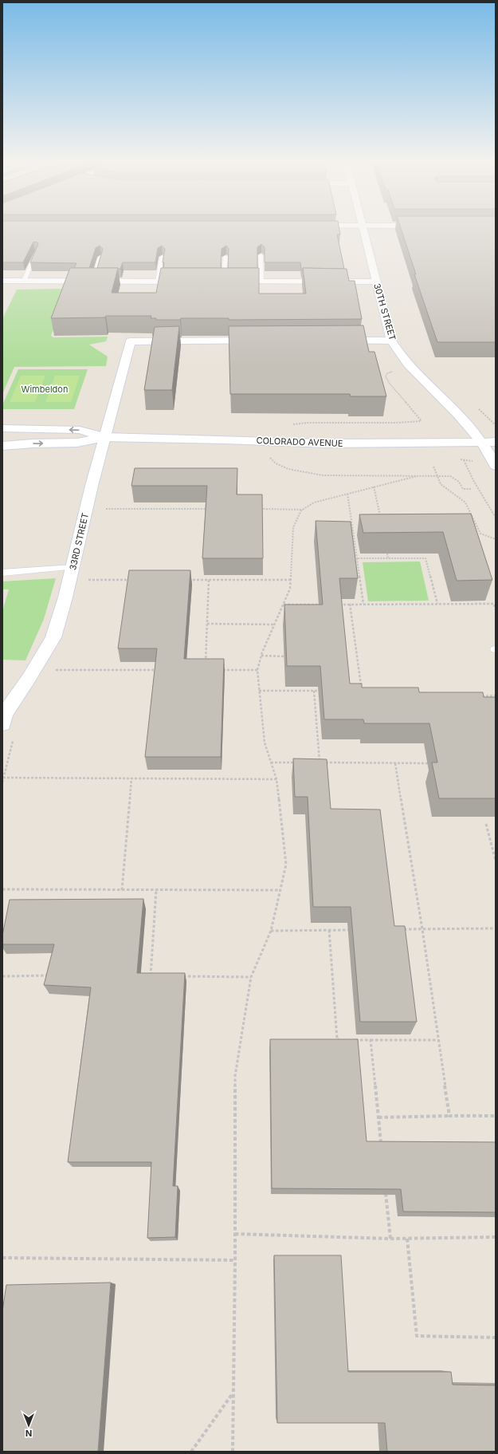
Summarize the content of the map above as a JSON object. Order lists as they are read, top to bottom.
{
  "streets": {
    "street": ["30TH STREET", "COLORADO AVENUE", "33RD STREET"]
  },
  "crossings": [
    ["30TH STREET", "COLORADO AVENUE"],
    ["COLORADO AVENUE", "33RD STREET"]
  ],
  "parks": ["Wimbeldon"],
  "north": "bottom"
}
